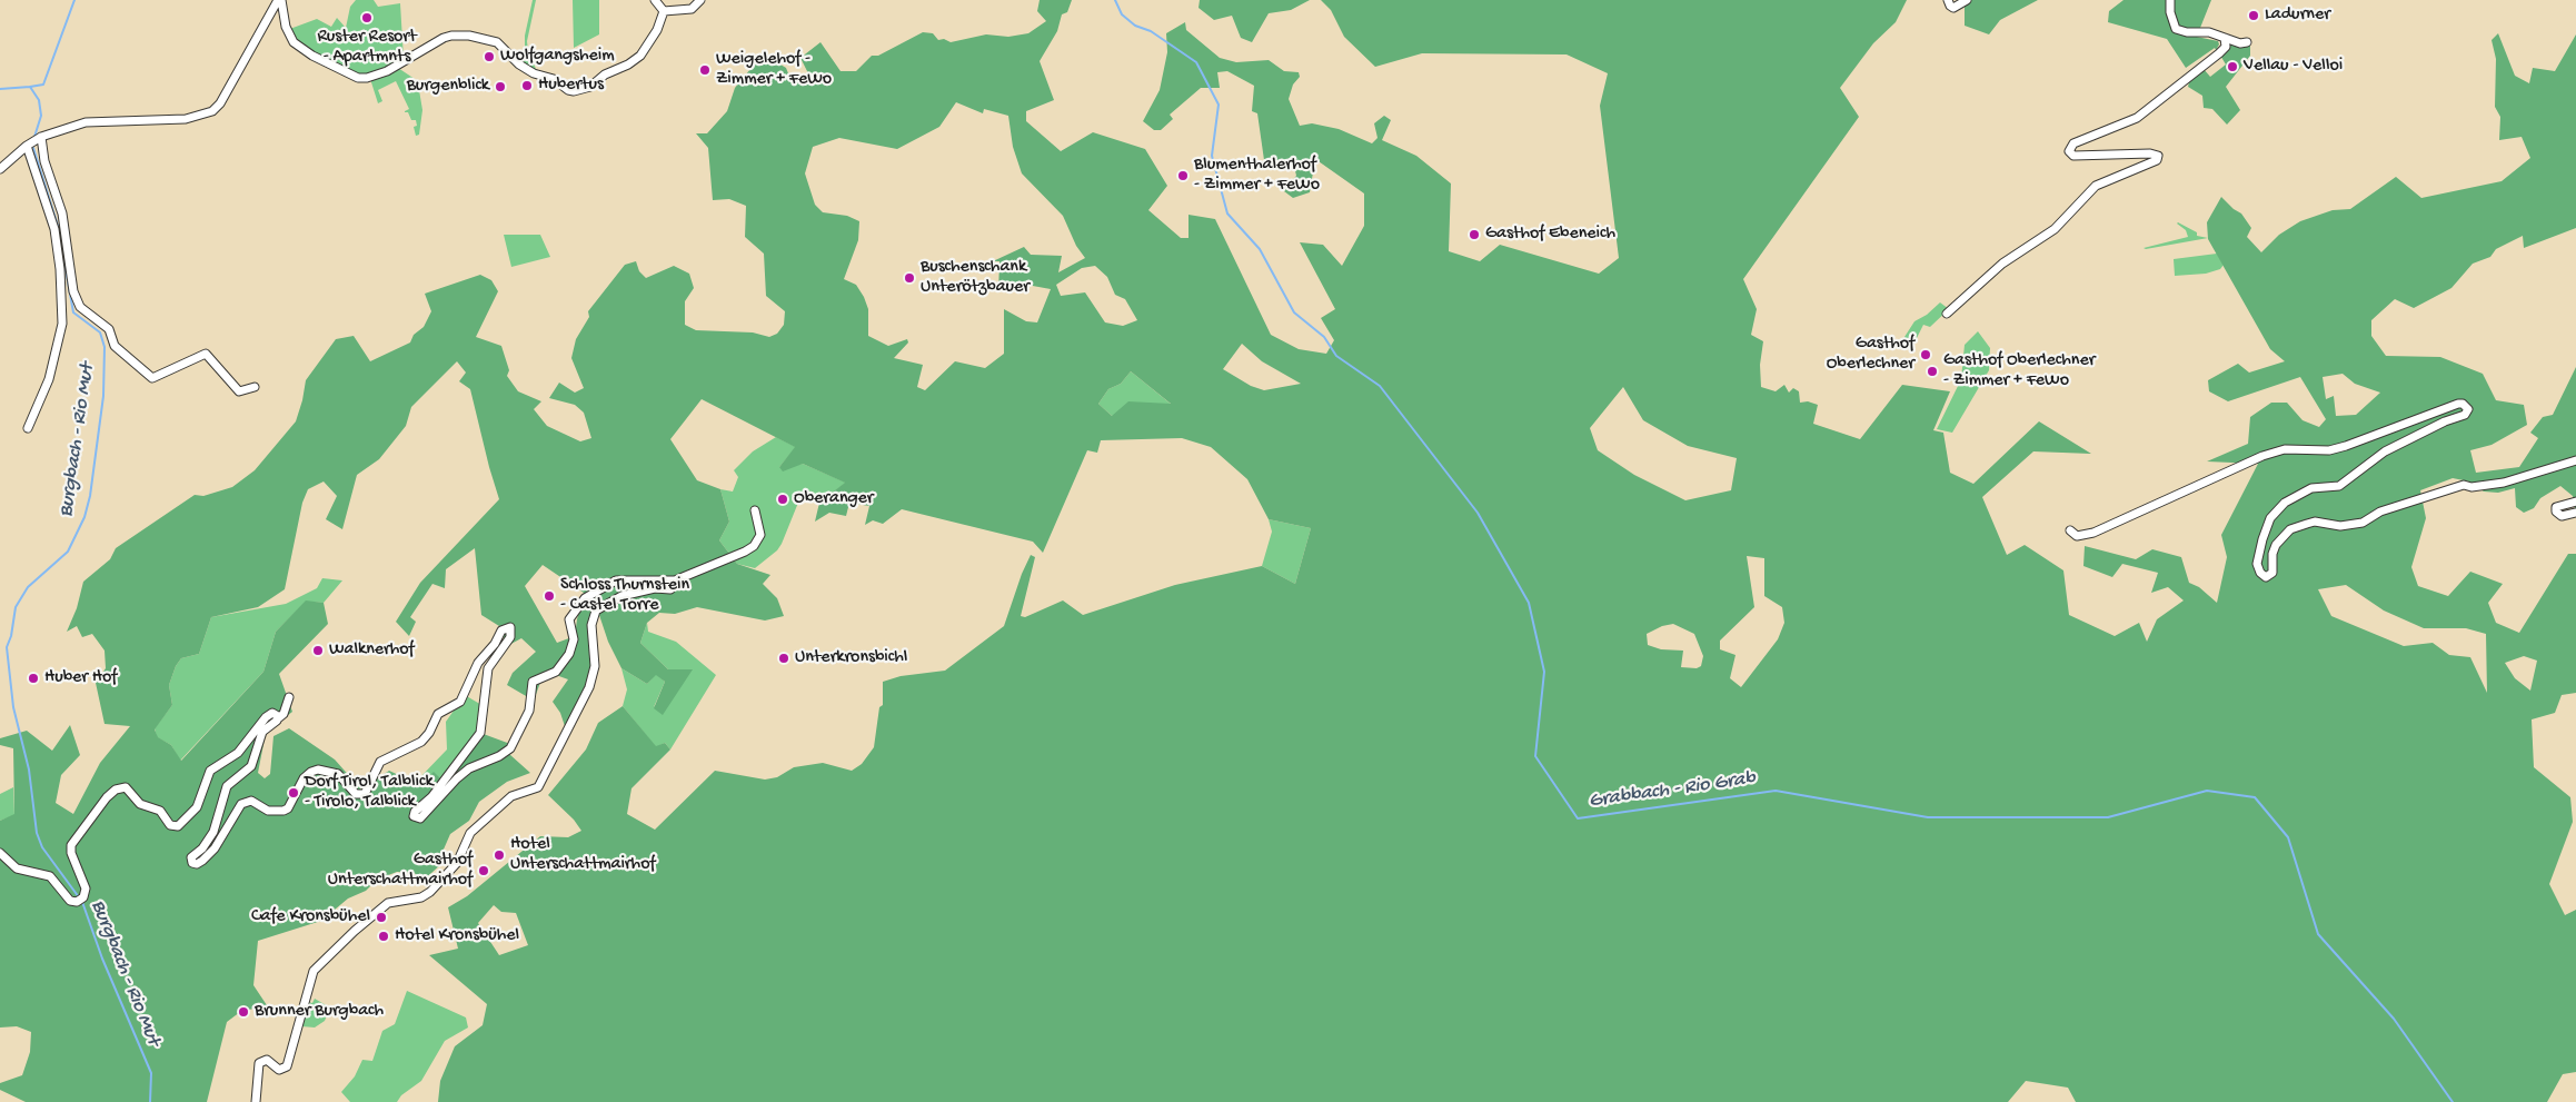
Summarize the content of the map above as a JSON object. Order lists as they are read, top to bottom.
{
  "water": ["Burgbach - Rio Mut", "Grabbach - Rio Grab"],
  "places": [
    "Ladurner",
    "Ruster Resort - Apartmnts",
    "Wolfgangsheim",
    "Vellau - Velloi",
    "Weigelehof - Zimmer + FeWo",
    "Hubertus",
    "Burgenblick",
    "Blumenthalerhof - Zimmer + FeWo",
    "Gasthof Ebeneich",
    "Buschenschank Unterötzbauer",
    "Gasthof Oberlechner",
    "Gasthof Oberlechner - Zimmer + FeWo",
    "Oberanger",
    "Schloss Thurnstein - Castel Torre",
    "Walknerhof",
    "Unterkronsbichl",
    "Huber Hof",
    "Dorf Tirol, Talblick - Tirolo, Talblick",
    "Hotel Unterschattmairhof",
    "Gasthof Unterschattmairhof",
    "Cafe Kronsbühel",
    "Hotel Kronsbühel",
    "Brunner Burgbach"
  ]
}
